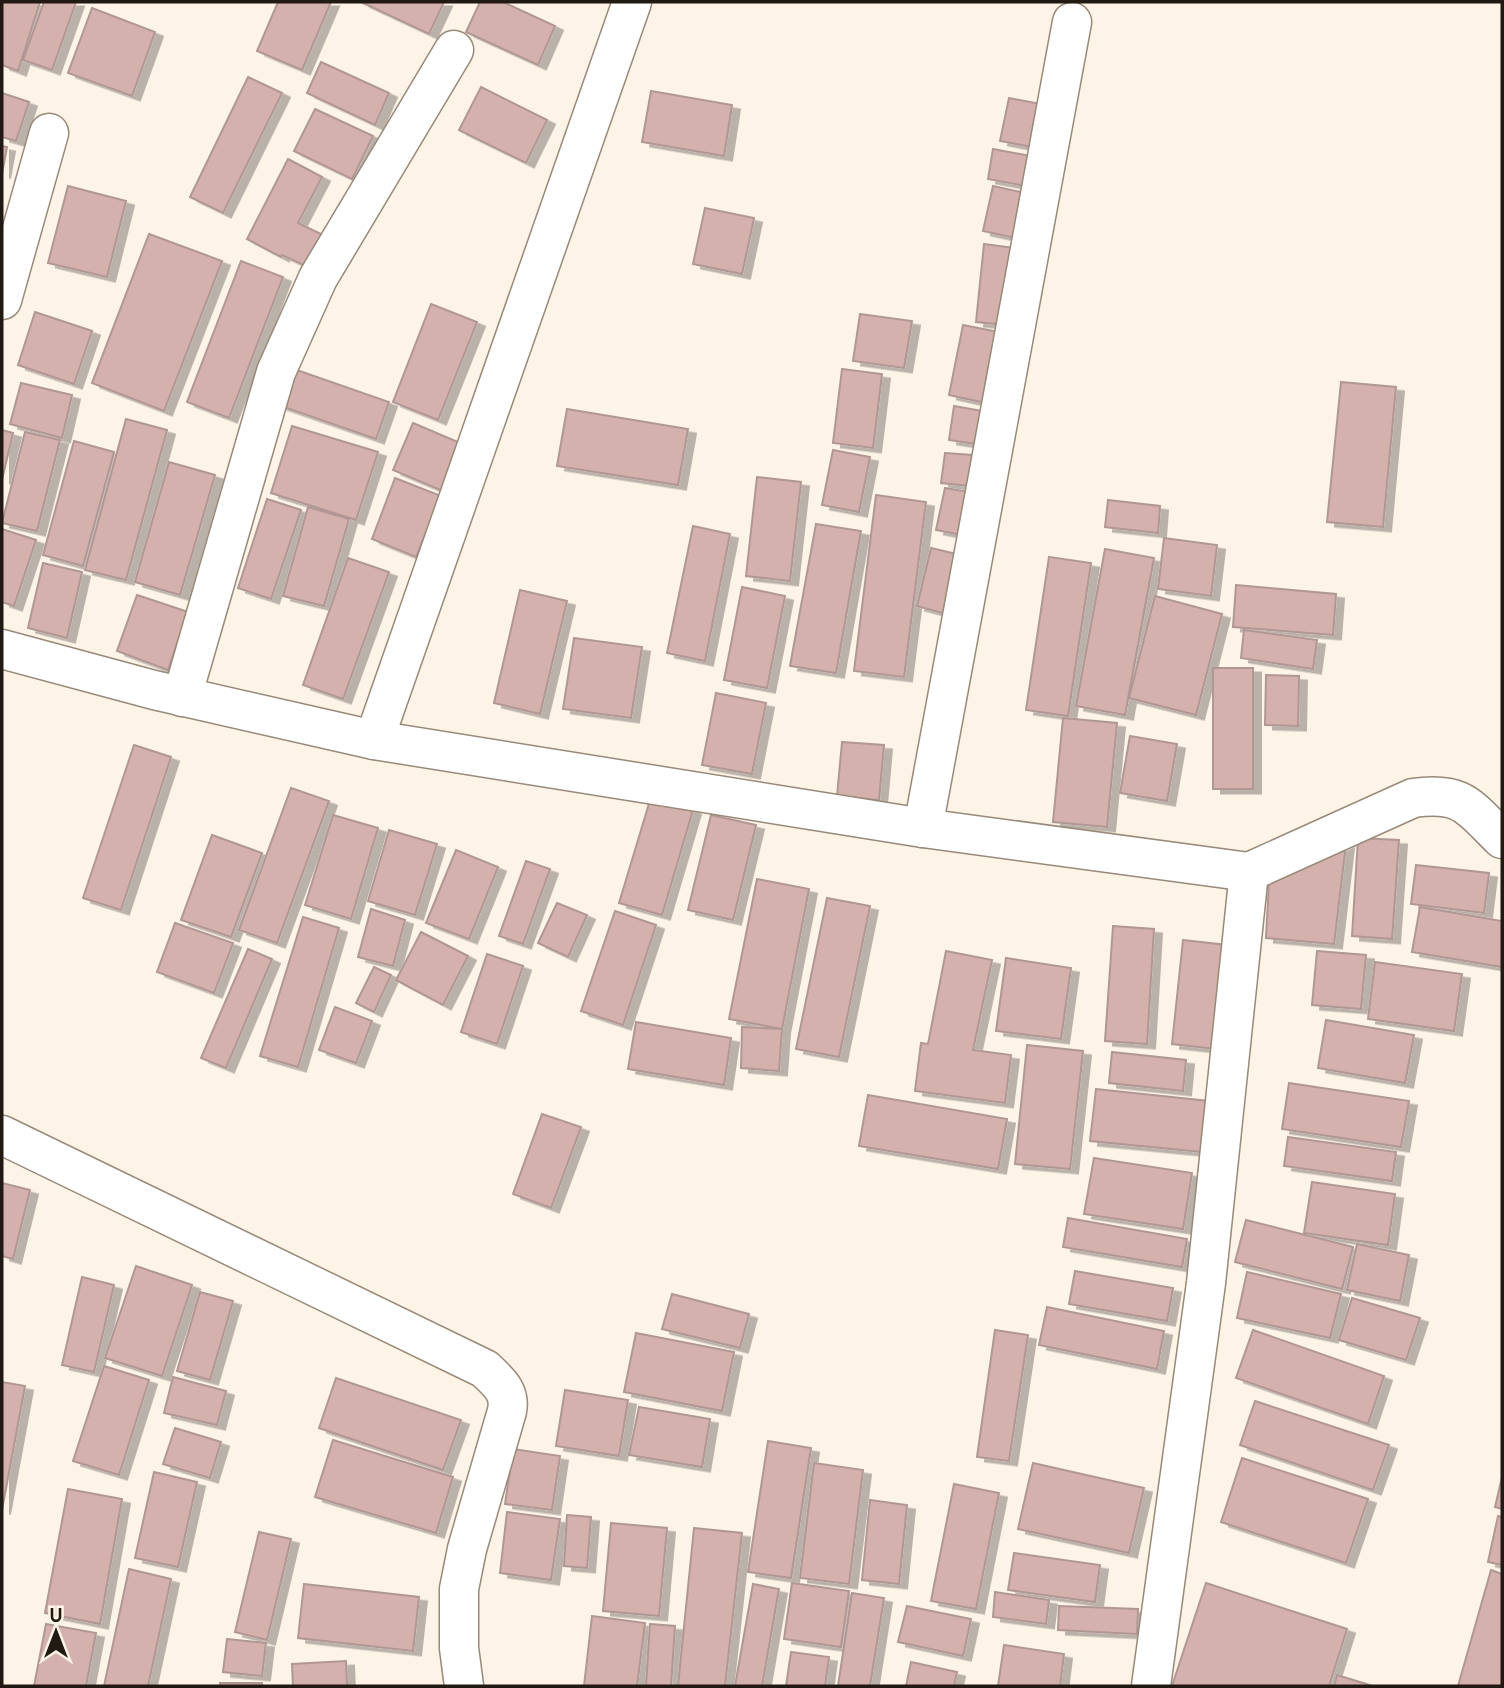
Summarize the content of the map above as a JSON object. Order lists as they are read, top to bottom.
{
  "north": "top"
}
